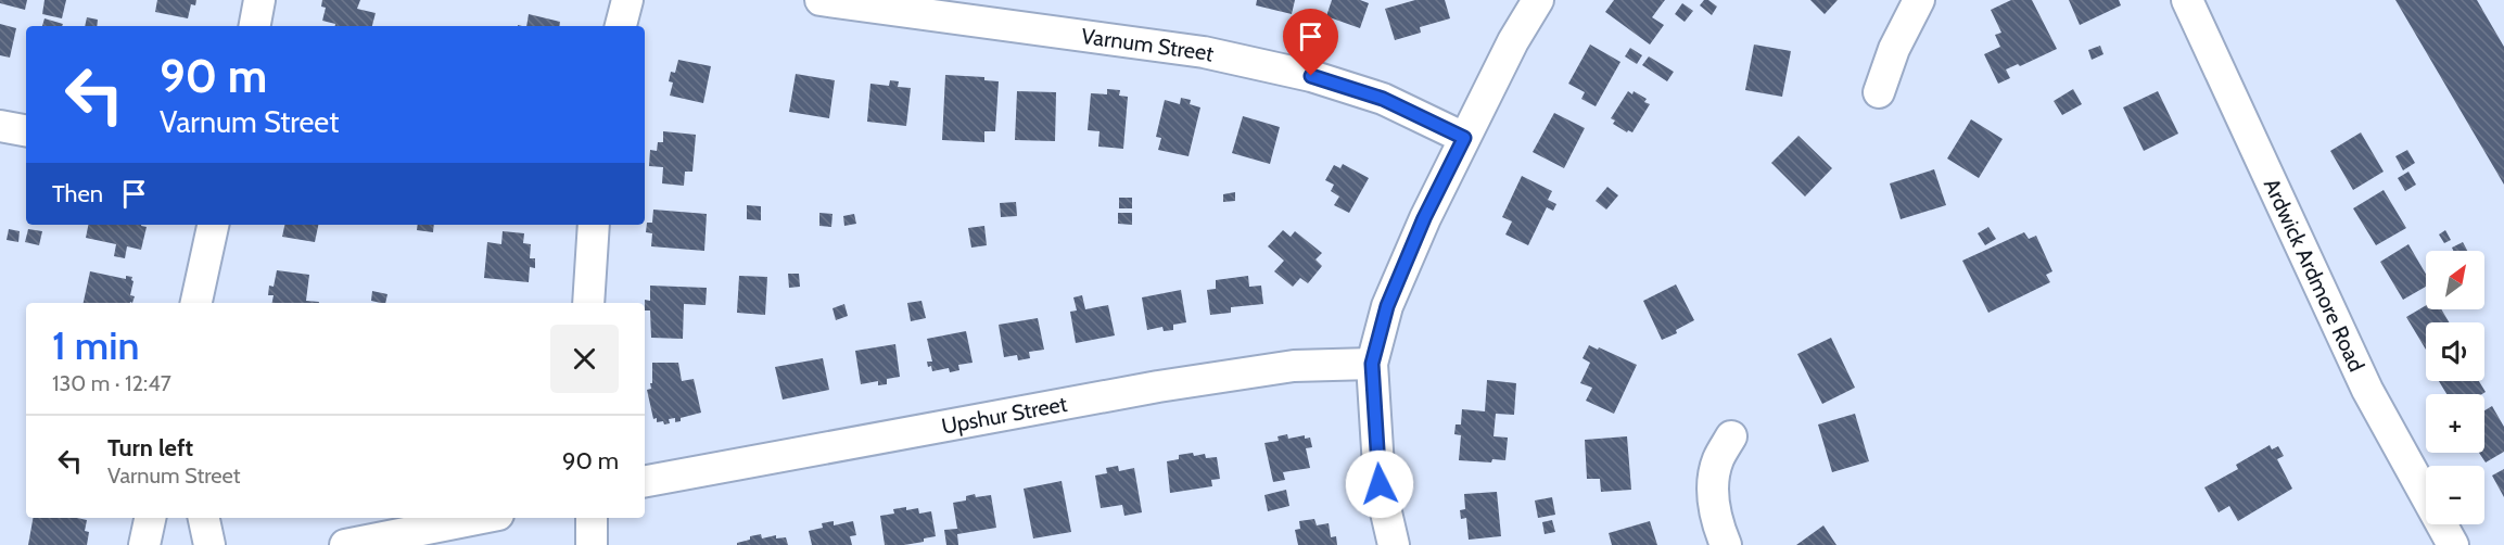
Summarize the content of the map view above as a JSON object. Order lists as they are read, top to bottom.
{
  "streets": {
    "street": ["Varnum Street", "Ardwick Ardmore Road", "Upshur Street"]
  },
  "north": "top right",
  "page": {
    "turn": ["90 m", "Varnum Street"],
    "then": "Then",
    "map_buttons": ["+", "−"],
    "heading": ["1 min", "130 m · 12:47"],
    "list": [
      {
        "name": "Turn left",
        "note": "Varnum Street",
        "value": "90 m"
      }
    ]
  }
}
